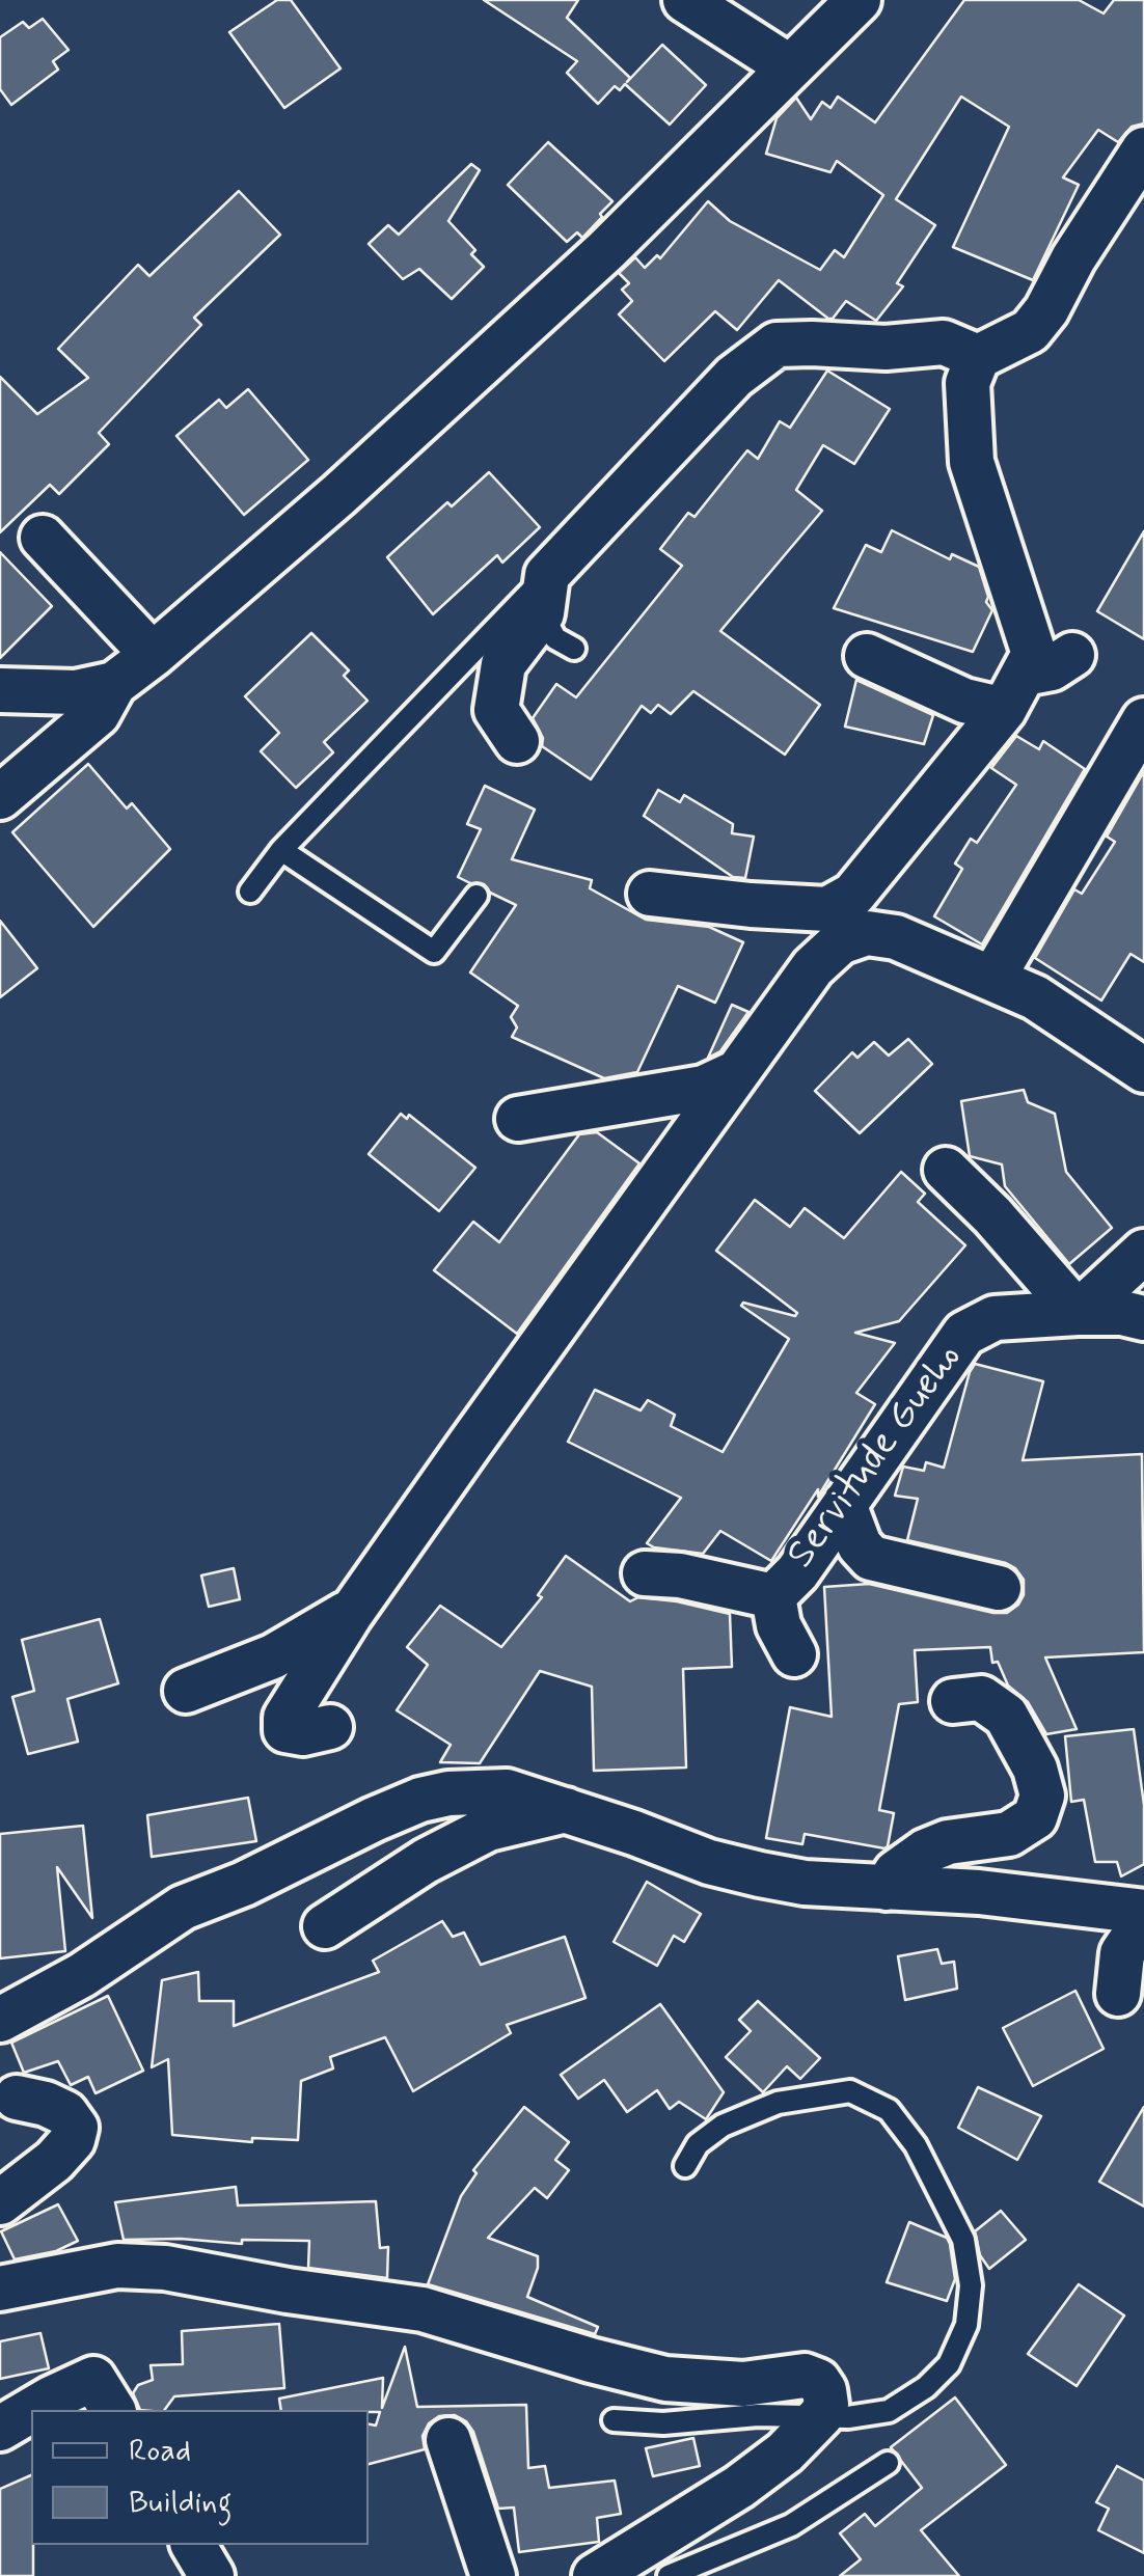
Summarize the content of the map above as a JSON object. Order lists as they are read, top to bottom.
{
  "streets": {
    "street": ["Servitude Gueho"]
  },
  "legend": ["Road", "Building"]
}
